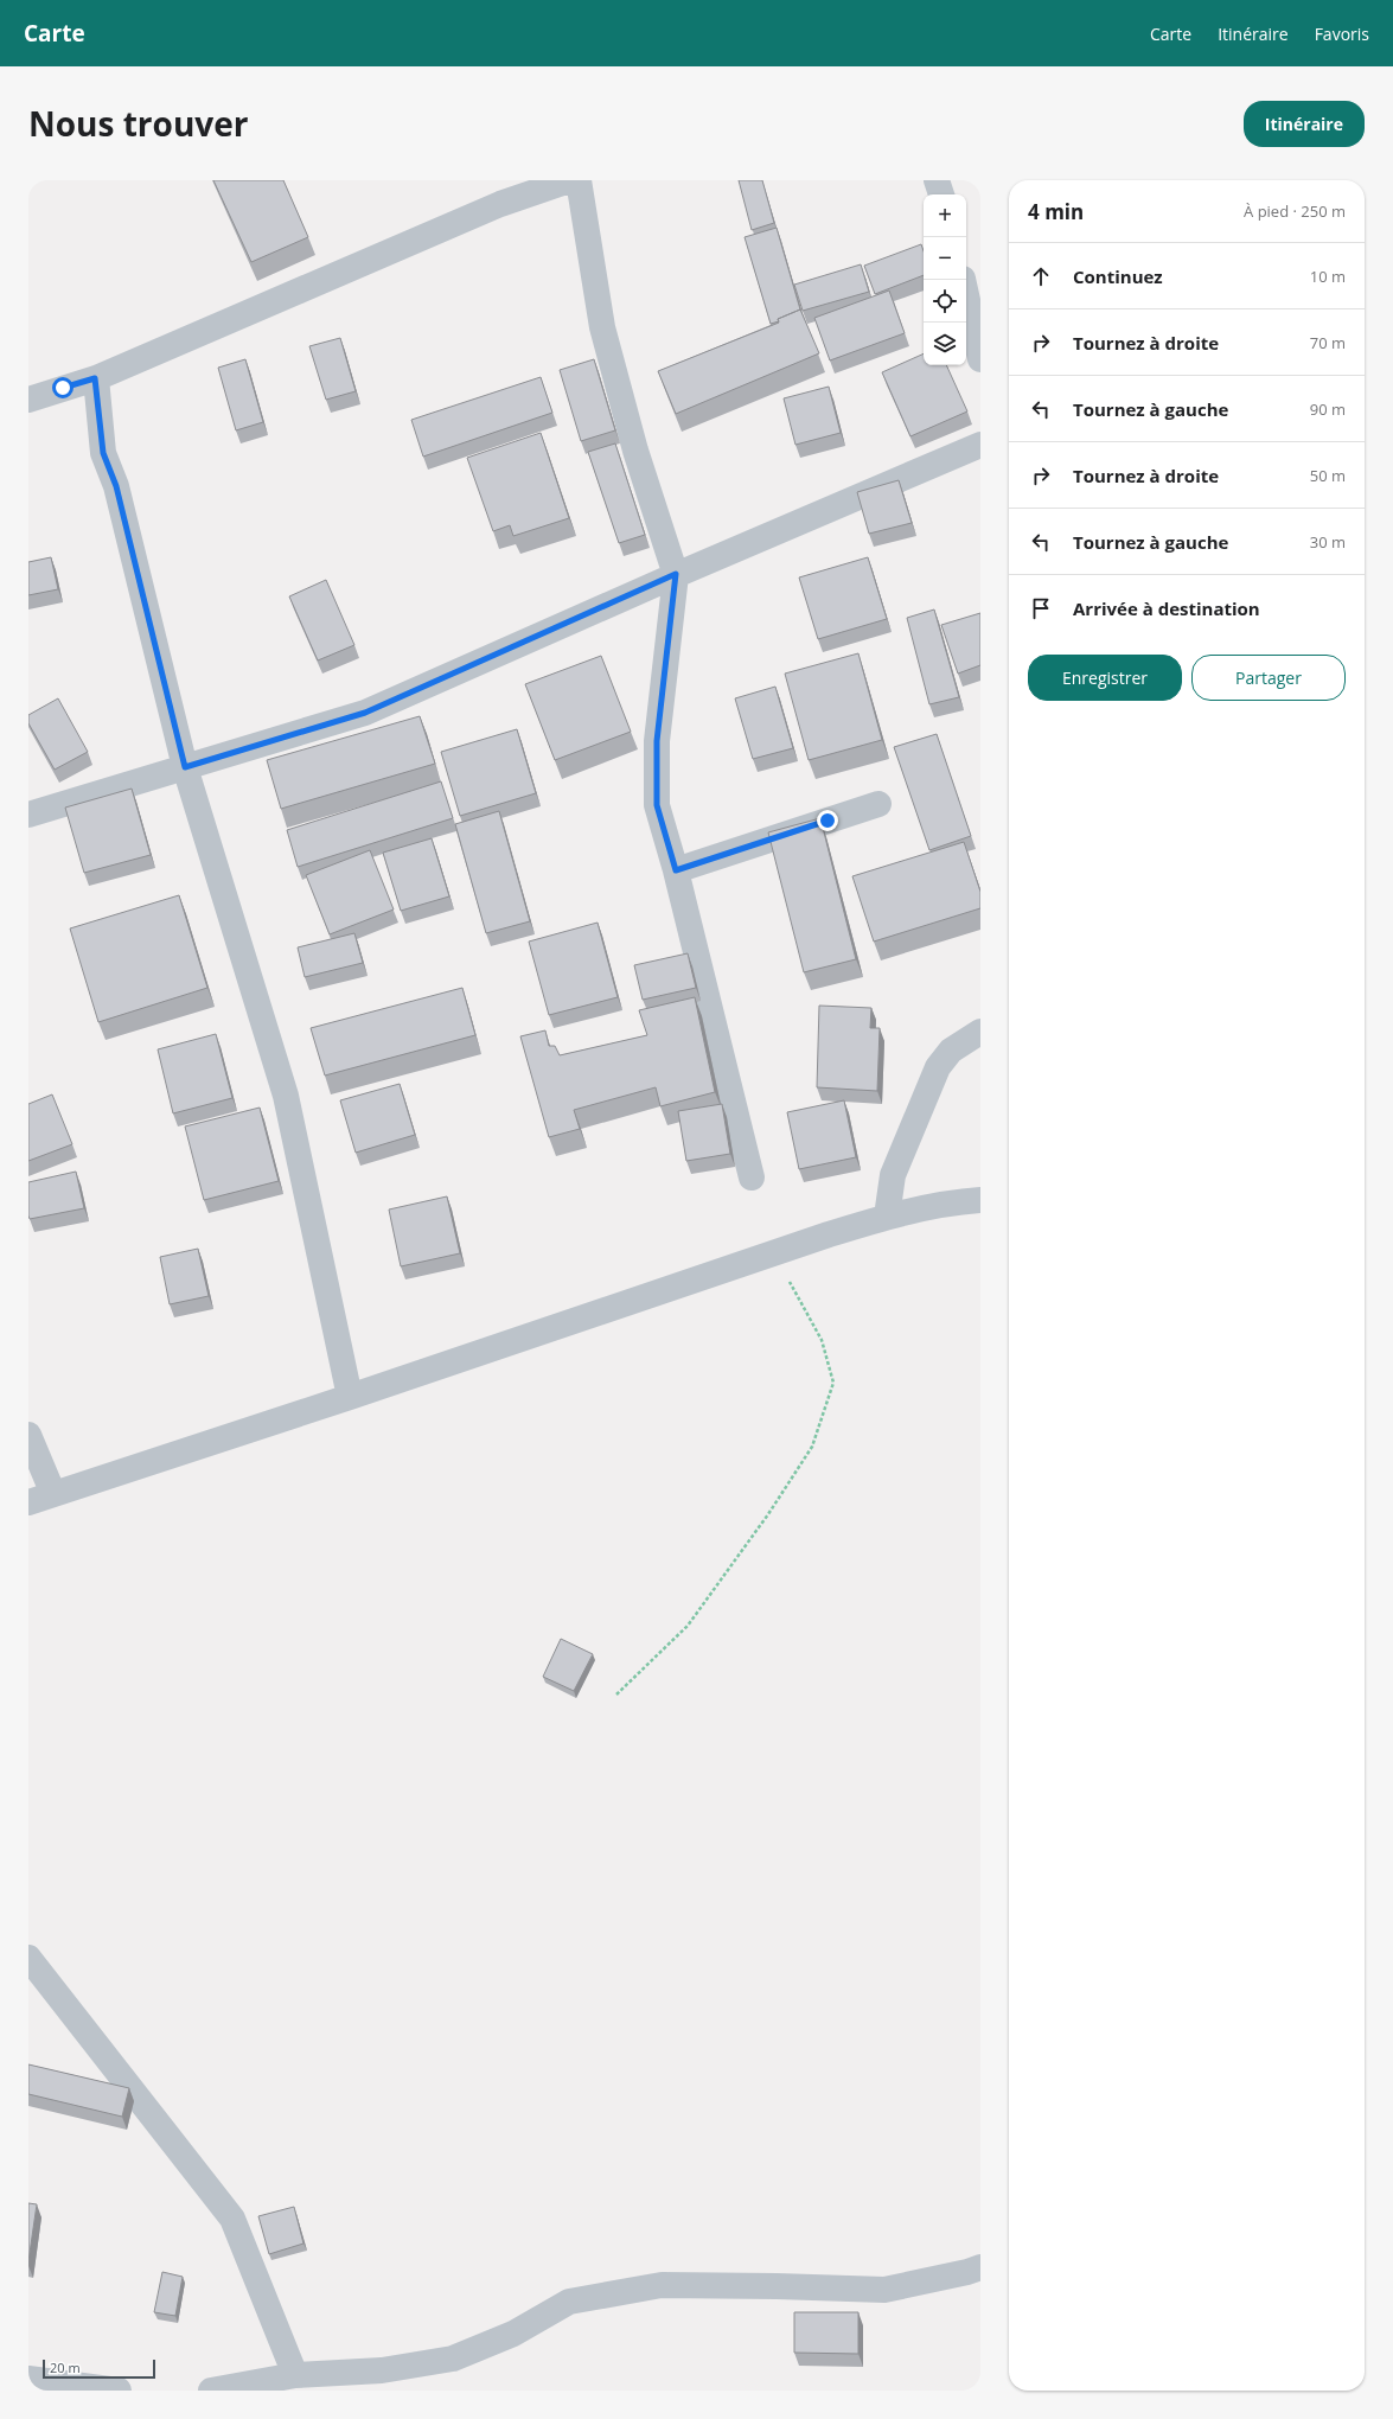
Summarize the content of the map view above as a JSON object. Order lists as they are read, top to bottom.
{
  "scale_bar": "20 m",
  "page": {
    "header": "Carte",
    "nav": ["Carte", "Itinéraire", "Favoris"],
    "title": "Nous trouver",
    "buttons": [
      "Itinéraire",
      ["Enregistrer", "Partager"]
    ],
    "heading": ["4 min", "À pied · 250 m"],
    "map_buttons": ["+", "−"],
    "list": [
      ["Continuez", "10 m"],
      ["Tournez à droite", "70 m"],
      ["Tournez à gauche", "90 m"],
      ["Tournez à droite", "50 m"],
      ["Tournez à gauche", "30 m"],
      "Arrivée à destination"
    ],
    "scale": "20 m"
  }
}
